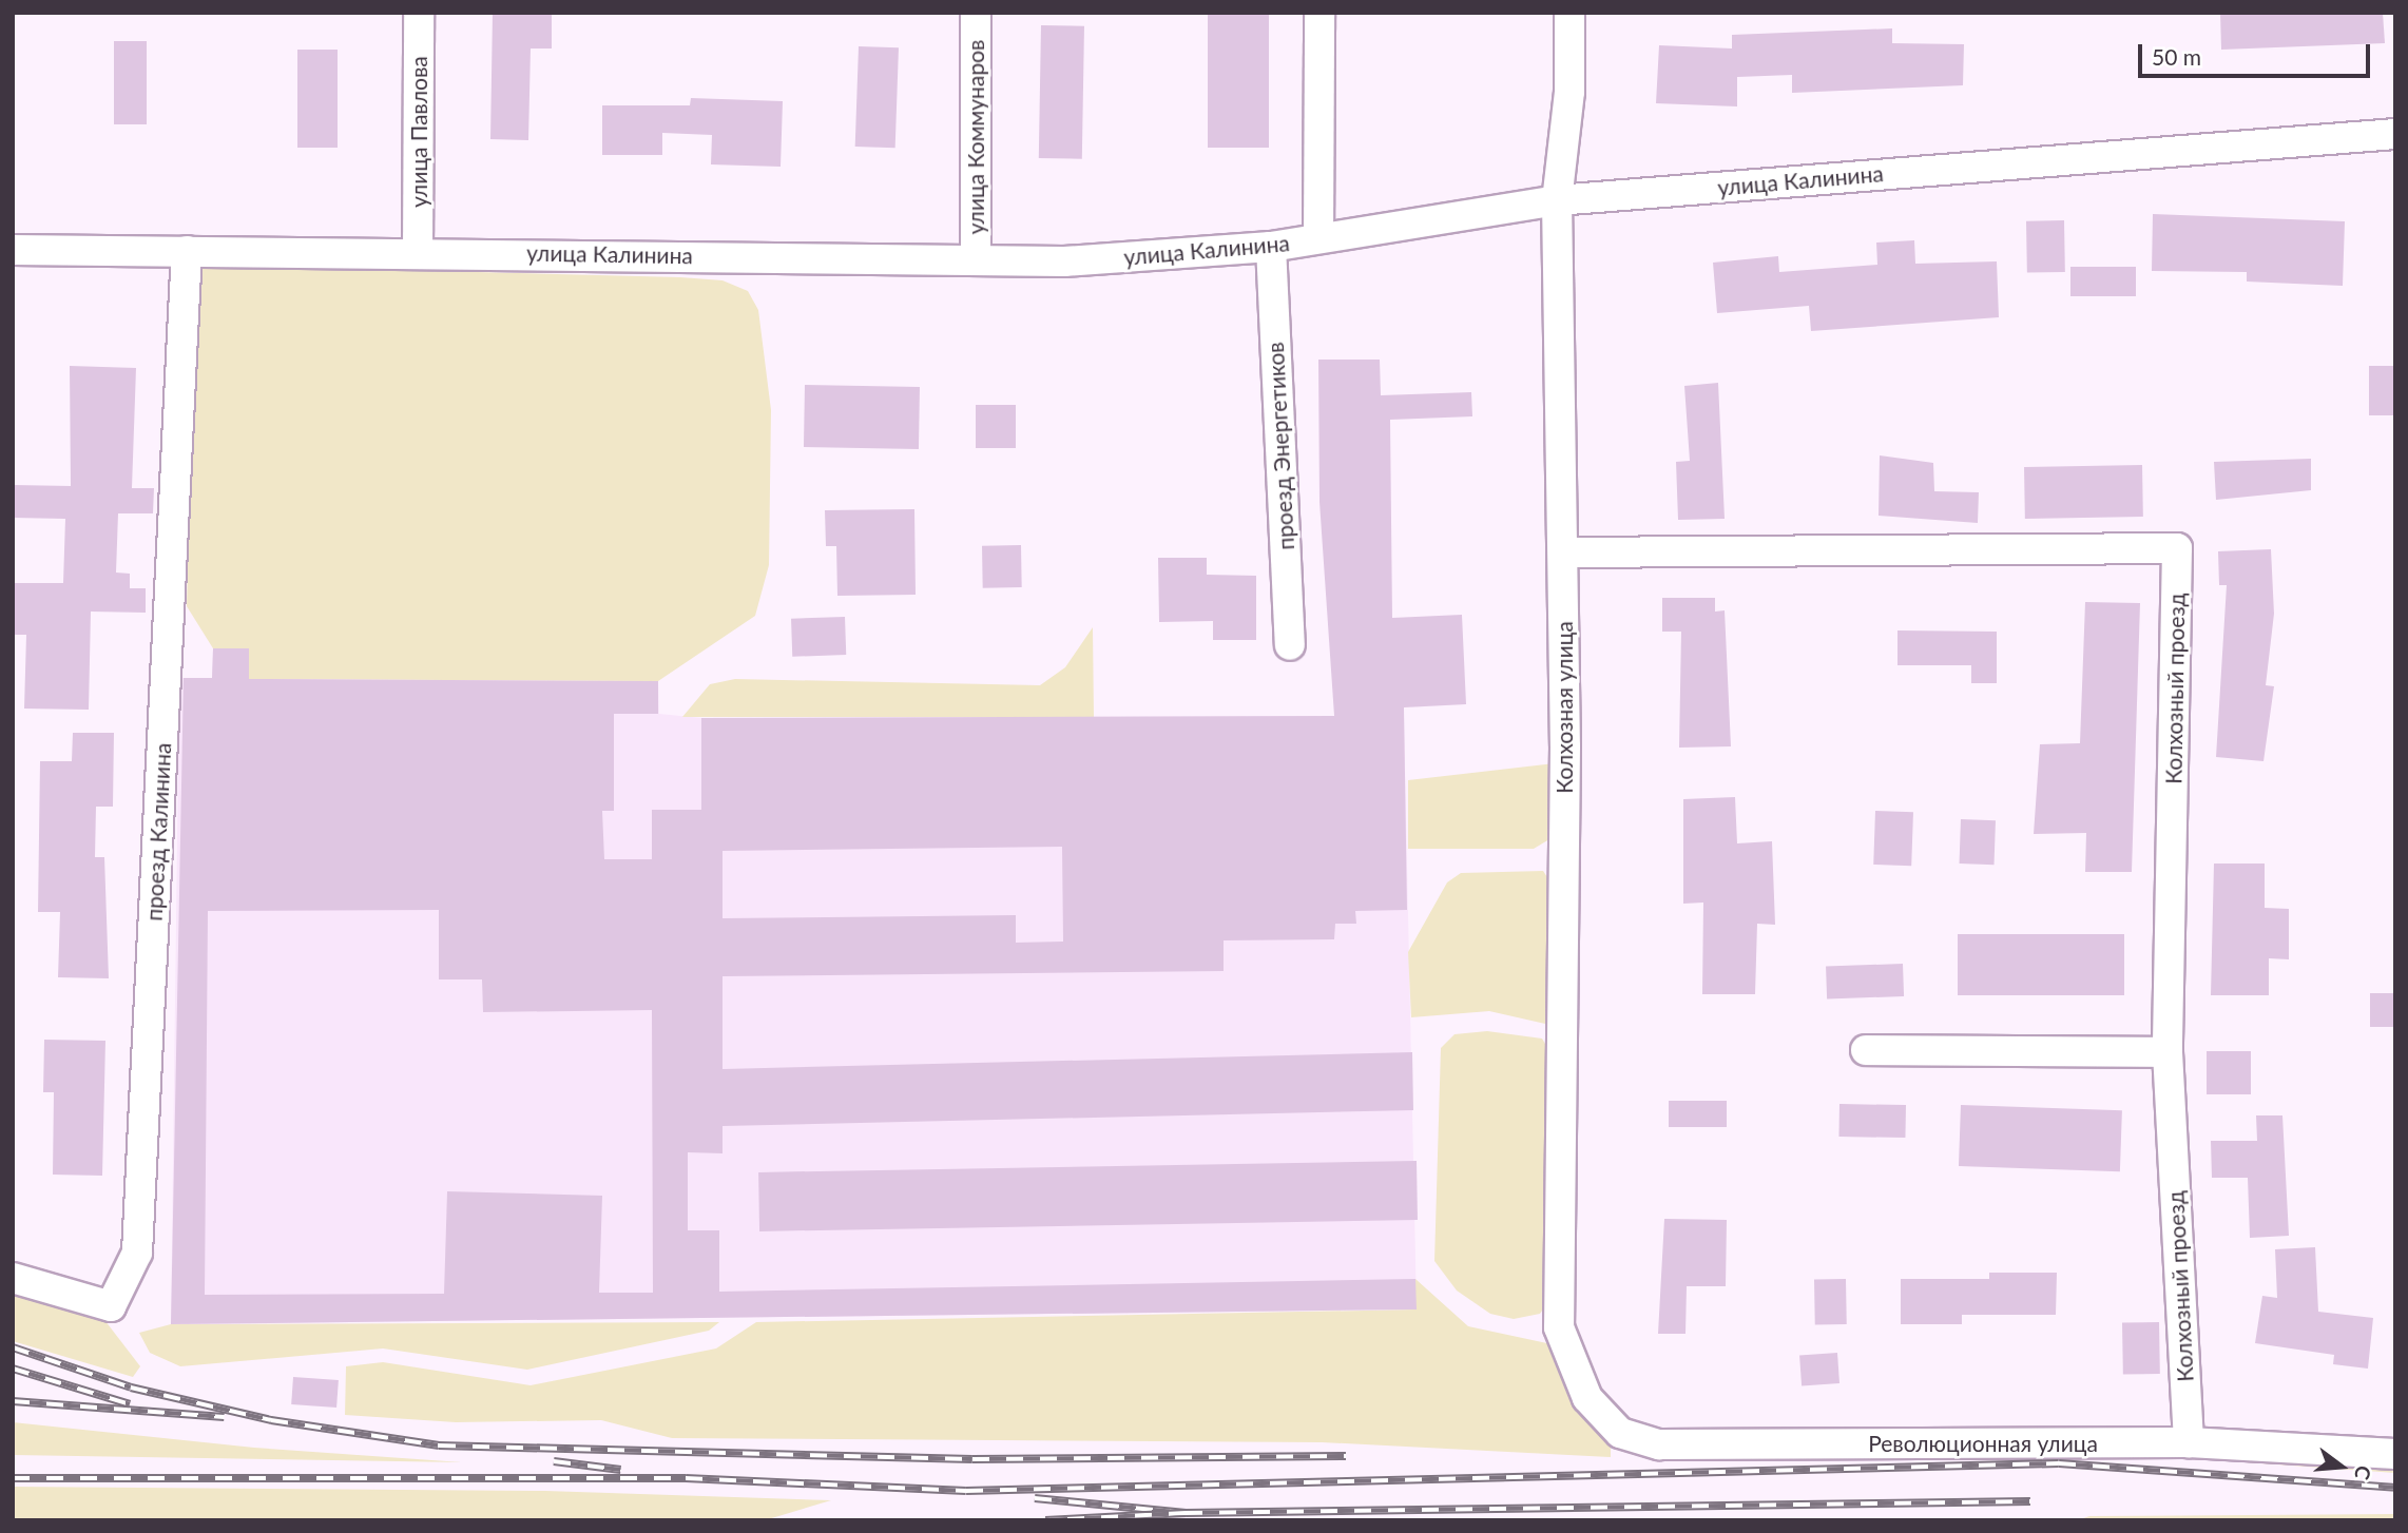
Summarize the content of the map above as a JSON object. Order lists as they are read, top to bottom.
{
  "streets": {
    "street": [
      "улица Павлова",
      "улица Коммунаров",
      "улица Калинина",
      "проезд Энергетиков",
      "Колхозный проезд",
      "Колхозная улица",
      "проезд Калинина",
      "Революционная улица"
    ]
  },
  "crossings": [
    ["улица Павлова", "улица Калинина"],
    ["улица Коммунаров", "улица Калинина"],
    ["улица Калинина", "проезд Энергетиков"],
    ["улица Калинина", "Колхозная улица"],
    ["улица Калинина", "проезд Калинина"],
    ["Колхозный проезд", "Колхозная улица"],
    ["Колхозный проезд", "Революционная улица"],
    ["Колхозная улица", "Революционная улица"]
  ],
  "scale_bar": "50 m",
  "north": "right"
}
